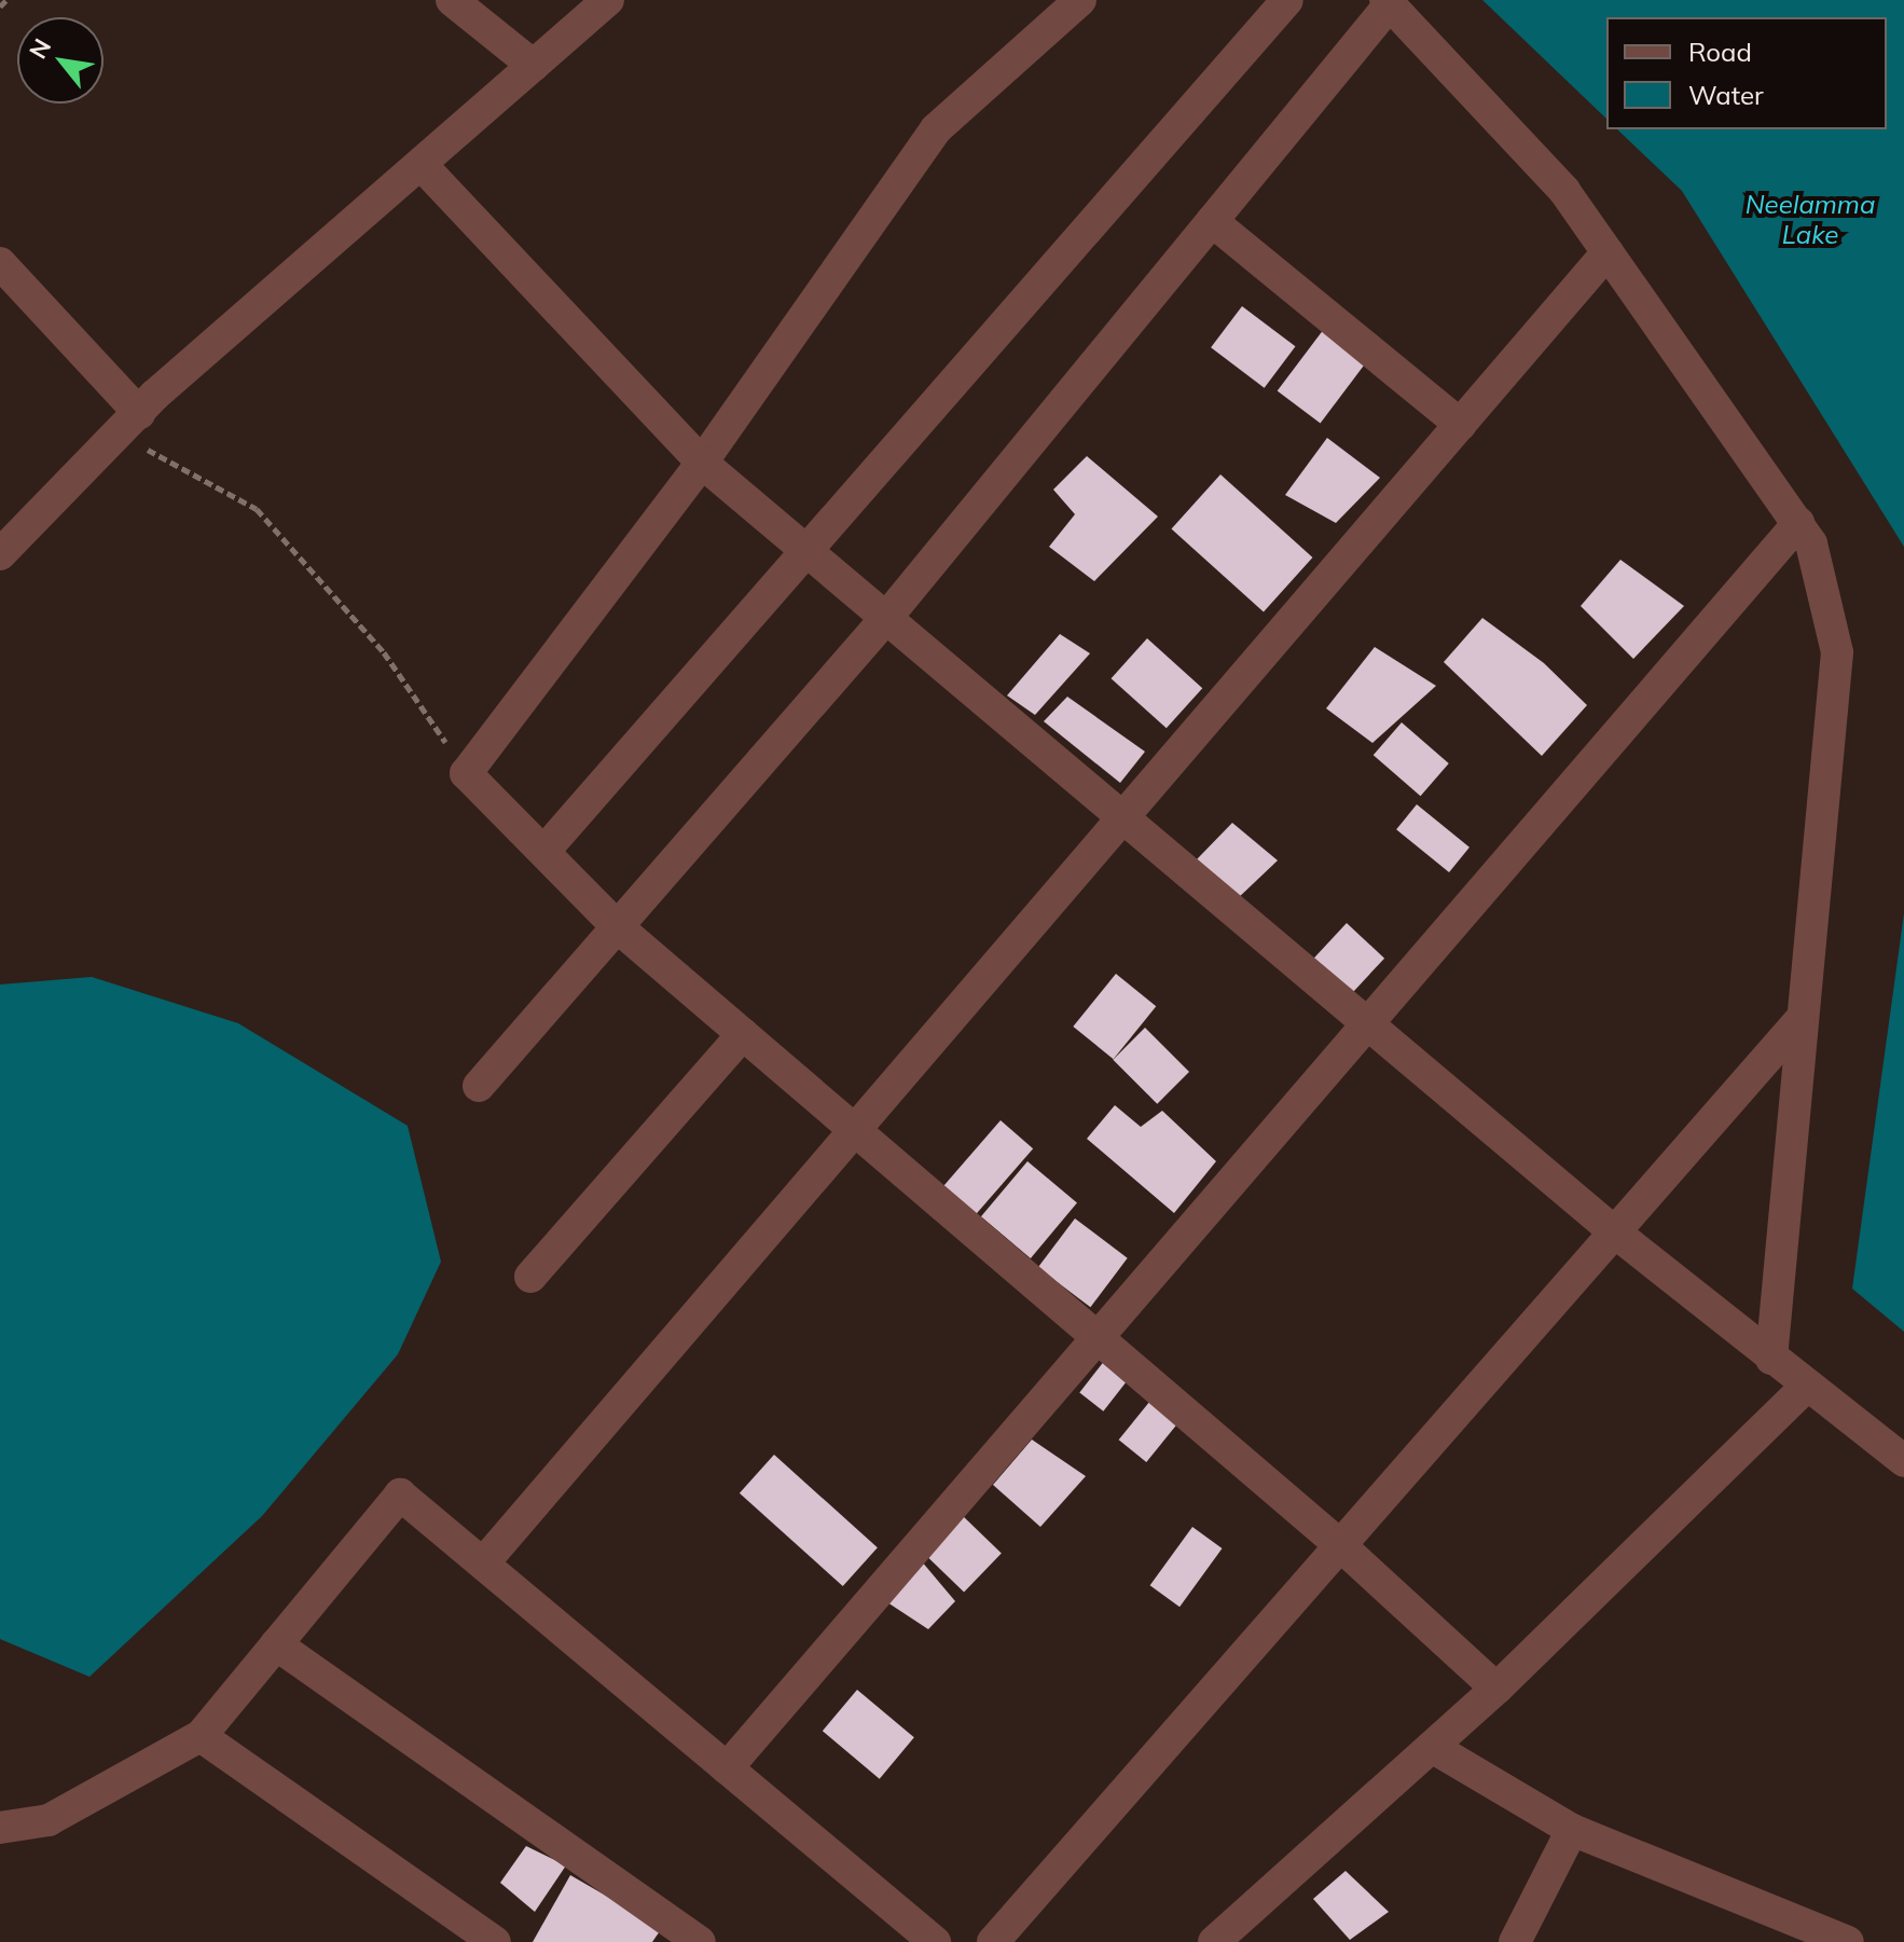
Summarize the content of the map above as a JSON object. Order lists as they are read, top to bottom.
{
  "water": ["Neelamma Lake"],
  "legend": ["Road", "Water"],
  "north": "top left"
}
